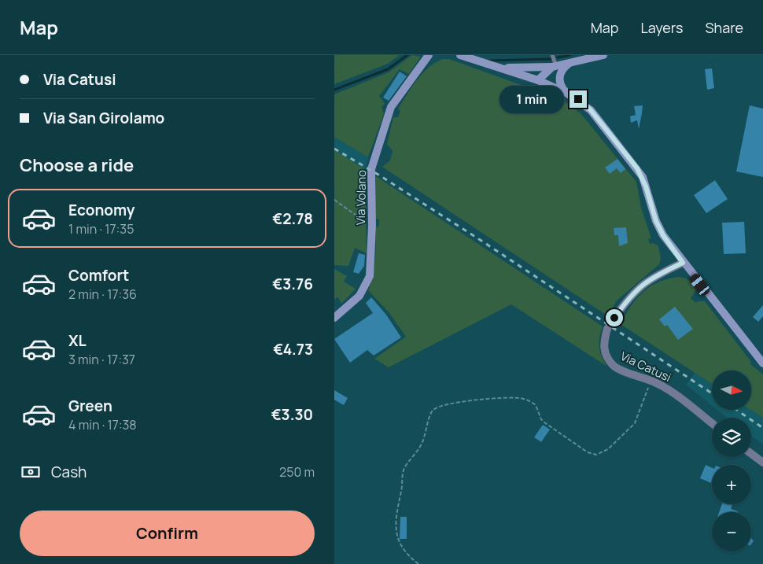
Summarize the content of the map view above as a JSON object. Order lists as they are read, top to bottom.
{
  "streets": {
    "street": ["Via Volano", "Via Catusi"]
  },
  "north": "right",
  "page": {
    "header": "Map",
    "nav": ["Map", "Layers", "Share"],
    "banner": ["Via Catusi", "Via San Girolamo"],
    "bubble": "1 min",
    "heading": "Choose a ride",
    "list": [
      {
        "name": "Economy",
        "note": "1 min · 17:35",
        "value": "€2.78"
      },
      {
        "name": "Comfort",
        "note": "2 min · 17:36",
        "value": "€3.76"
      },
      {
        "name": "XL",
        "note": "3 min · 17:37",
        "value": "€4.73"
      },
      {
        "name": "Green",
        "note": "4 min · 17:38",
        "value": "€3.30"
      }
    ],
    "map_buttons": ["+", "−"],
    "pay": ["Cash", "250 m"],
    "buttons": "Confirm"
  }
}
